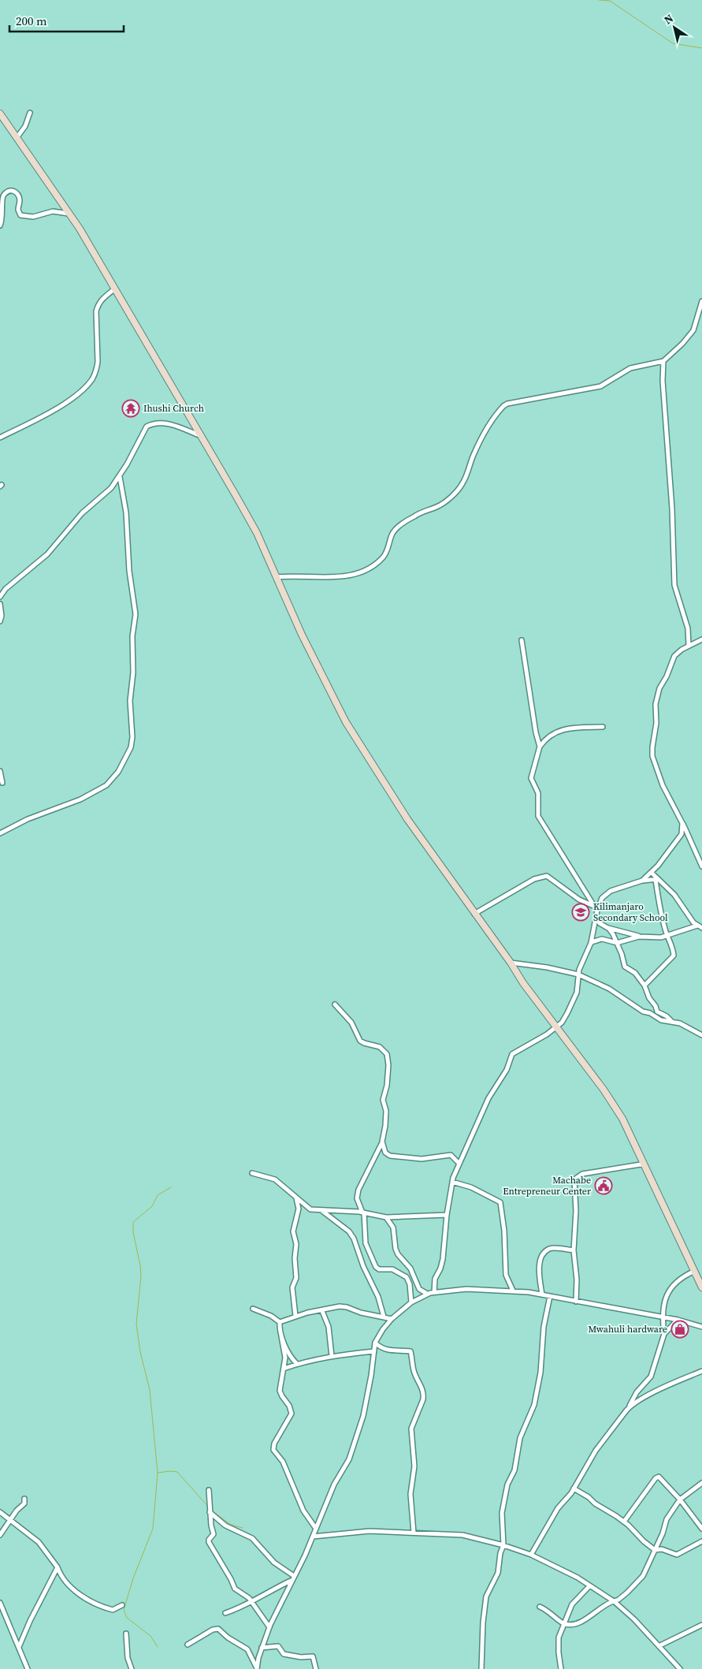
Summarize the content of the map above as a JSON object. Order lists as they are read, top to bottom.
{
  "places": {
    "temple": ["Ihushi Church"],
    "school or university": ["Kilimanjaro Secondary School"],
    "public building": ["Machabe Entrepreneur Center"],
    "shop": ["Mwahuli hardware"]
  },
  "scale_bar": "200 m",
  "north": "top left"
}
